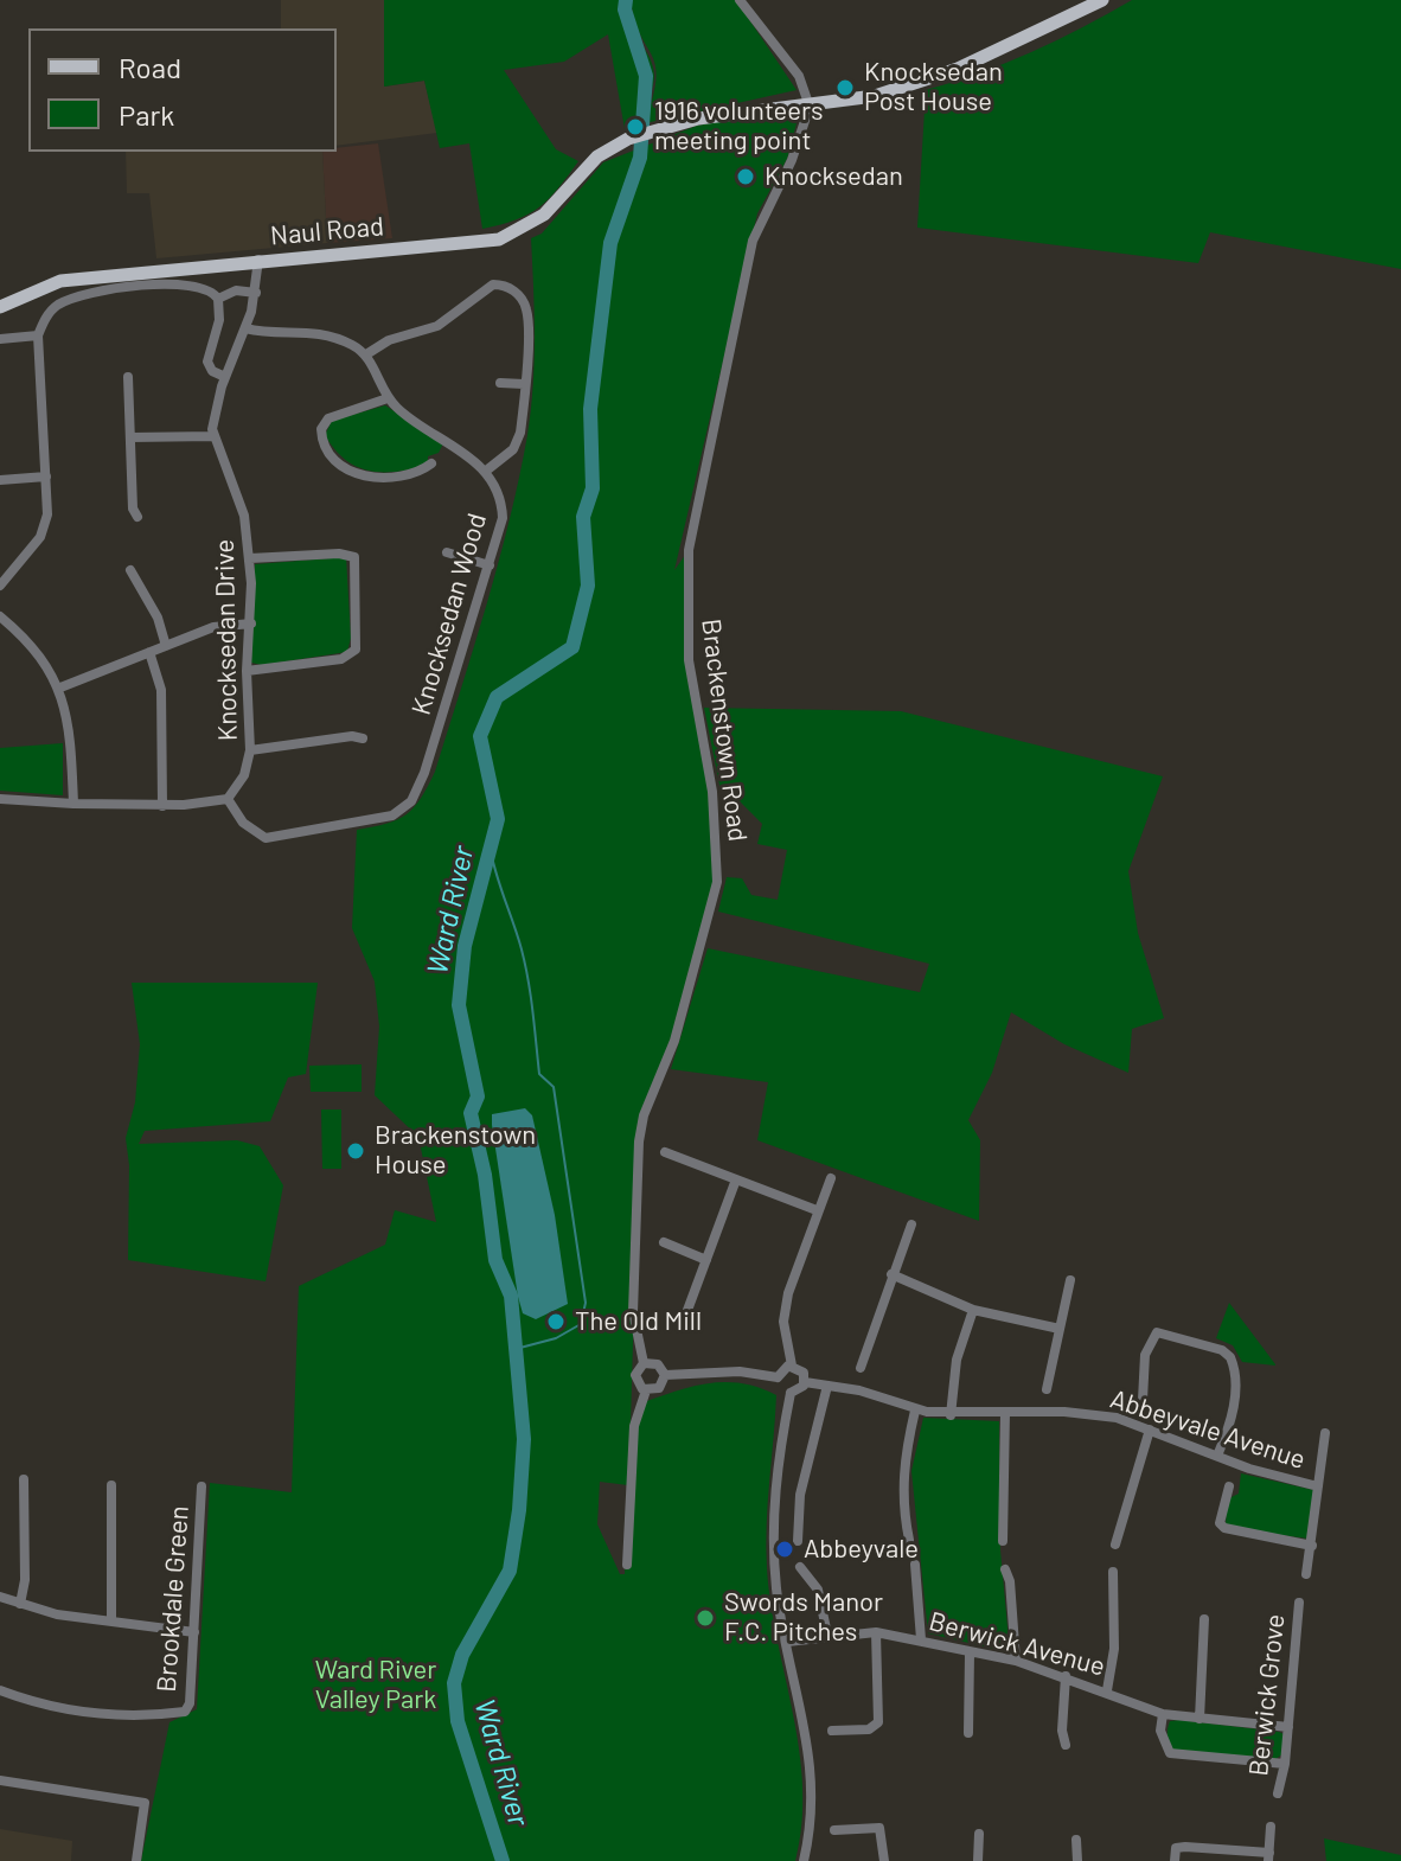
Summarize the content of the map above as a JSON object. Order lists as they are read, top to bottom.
{
  "streets": {
    "main road": ["Naul Road"],
    "street": [
      "Knocksedan Wood",
      "Knocksedan Drive",
      "Brackenstown Road",
      "Abbeyvale Avenue",
      "Brookdale Green",
      "Berwick Avenue",
      "Berwick Grove"
    ]
  },
  "crossings": [
    ["Naul Road", "Brackenstown Road"],
    ["Knocksedan Wood", "Knocksedan Drive"],
    ["Berwick Avenue", "Berwick Grove"]
  ],
  "water": ["Ward River"],
  "parks": ["Ward River Valley Park"],
  "places": [
    "Knocksedan Post House",
    "1916 volunteers meeting point",
    "Knocksedan",
    "Brackenstown House",
    "The Old Mill",
    "Abbeyvale",
    "Swords Manor F.C. Pitches"
  ],
  "legend": ["Road", "Park"]
}
